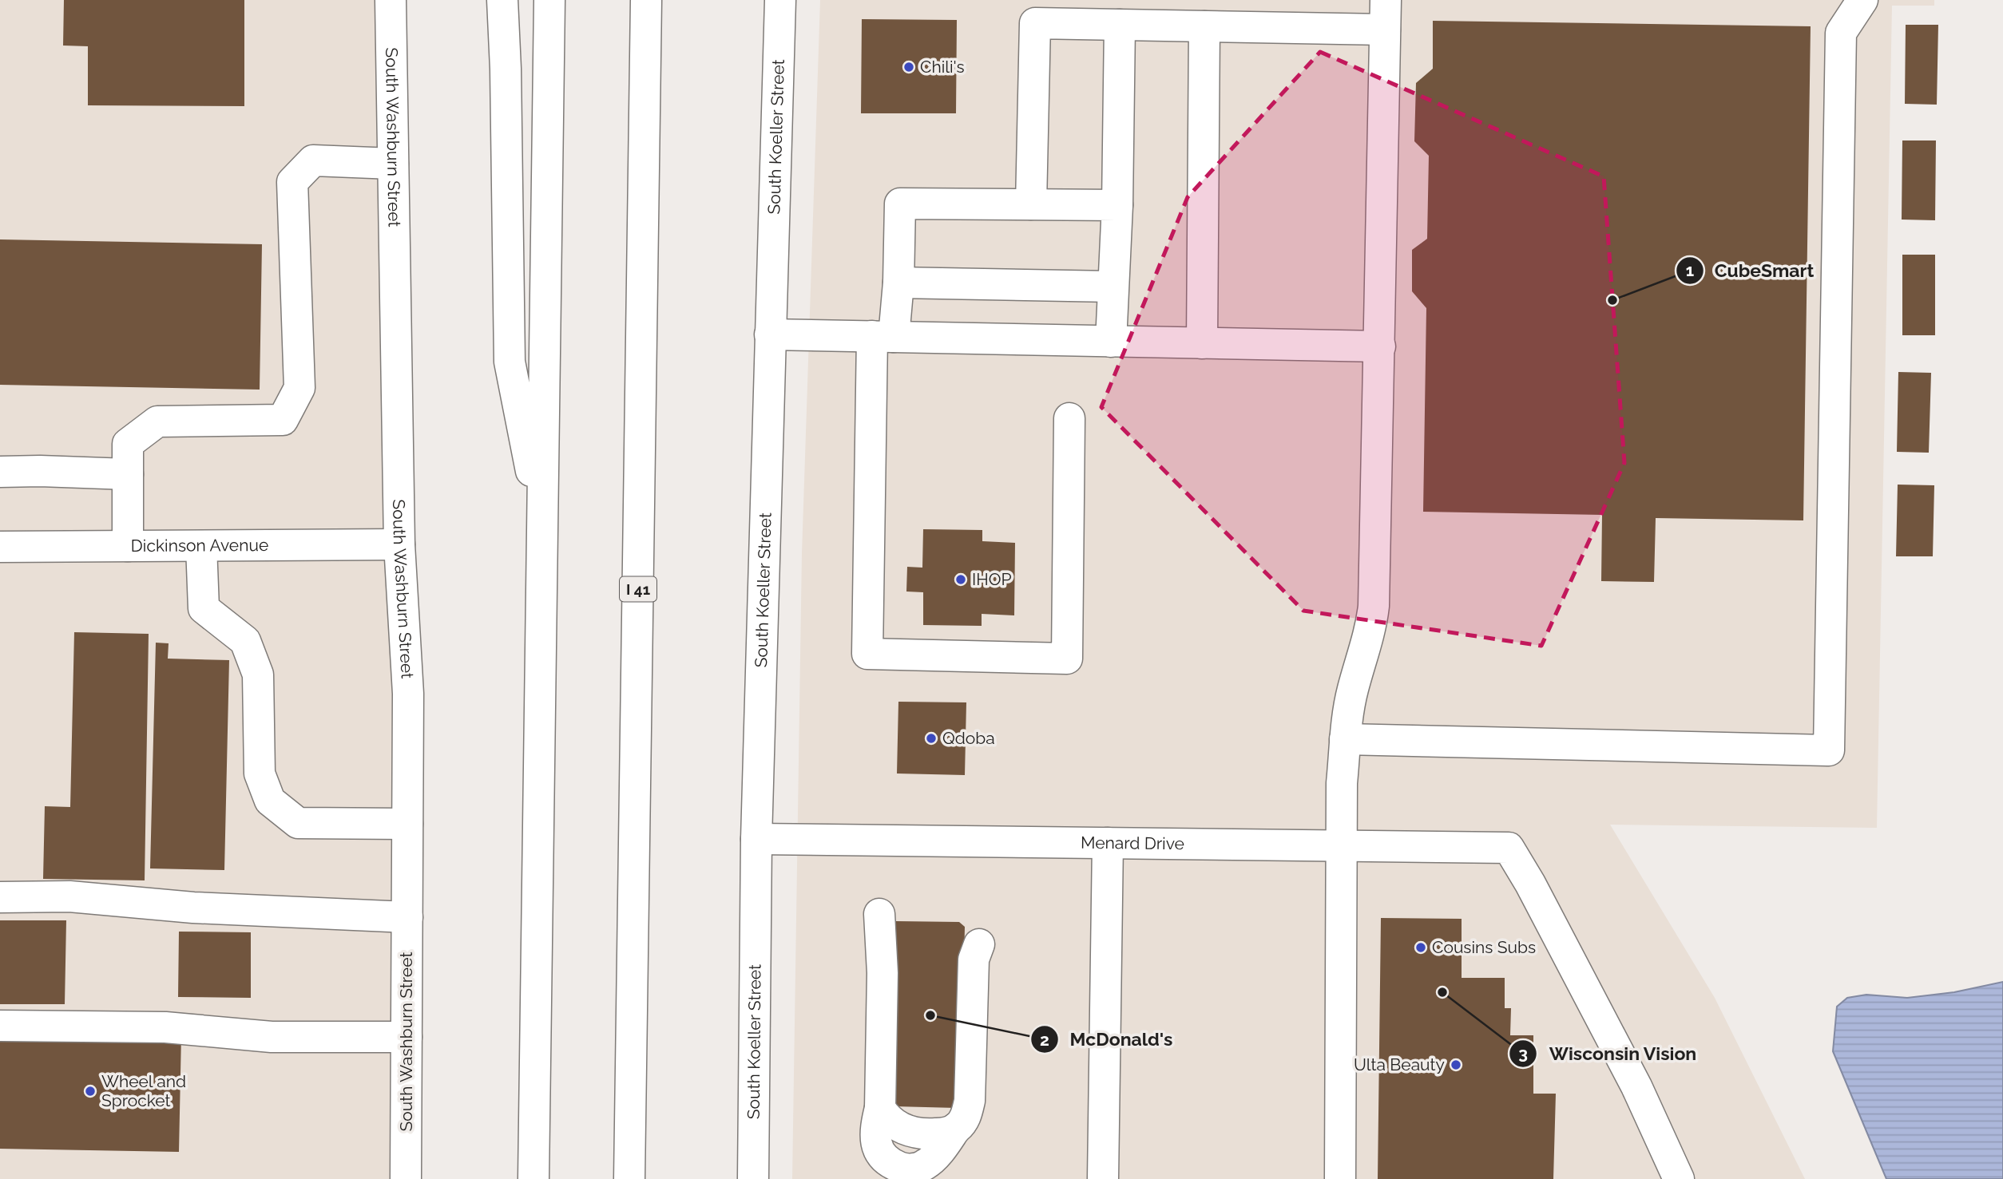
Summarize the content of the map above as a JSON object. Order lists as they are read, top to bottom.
{
  "streets": {
    "main road": [
      "South Washburn Street",
      "South Koeller Street",
      "Dickinson Avenue",
      "I 41",
      "Menard Drive"
    ]
  },
  "crossings": [
    ["South Washburn Street", "Dickinson Avenue"],
    ["South Koeller Street", "Menard Drive"]
  ],
  "places": [
    "Chili's",
    "CubeSmart",
    "IHOP",
    "Qdoba",
    "Cousins Subs",
    "Wisconsin Vision",
    "McDonald's",
    "Ulta Beauty",
    "Wheel and Sprocket"
  ]
}
